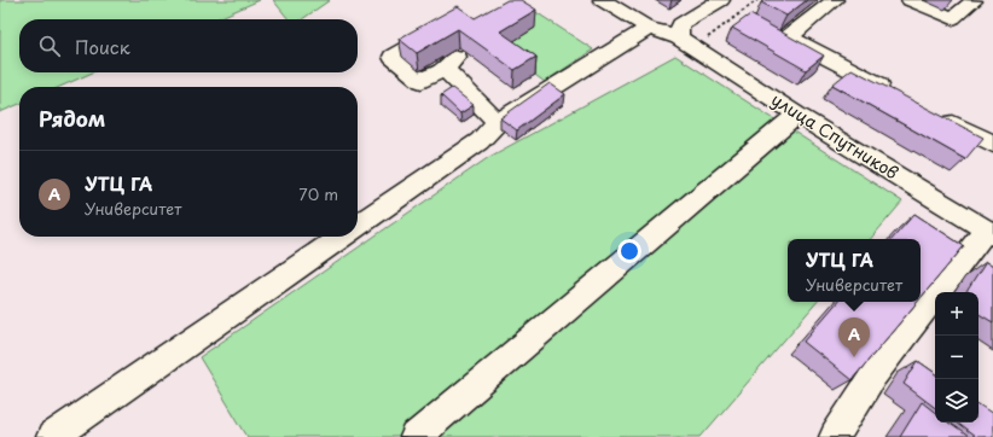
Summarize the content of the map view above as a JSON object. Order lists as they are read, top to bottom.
{
  "streets": {
    "street": ["улица Спутников"]
  },
  "page": {
    "search": "Поиск",
    "heading": "Рядом",
    "list": [
      {
        "mark": "A",
        "name": "УТЦ ГА",
        "note": "Университет",
        "value": "70 m"
      }
    ],
    "popup": ["УТЦ ГА", "Университет"],
    "map_buttons": ["+", "−"],
    "pins": "A"
  }
}
